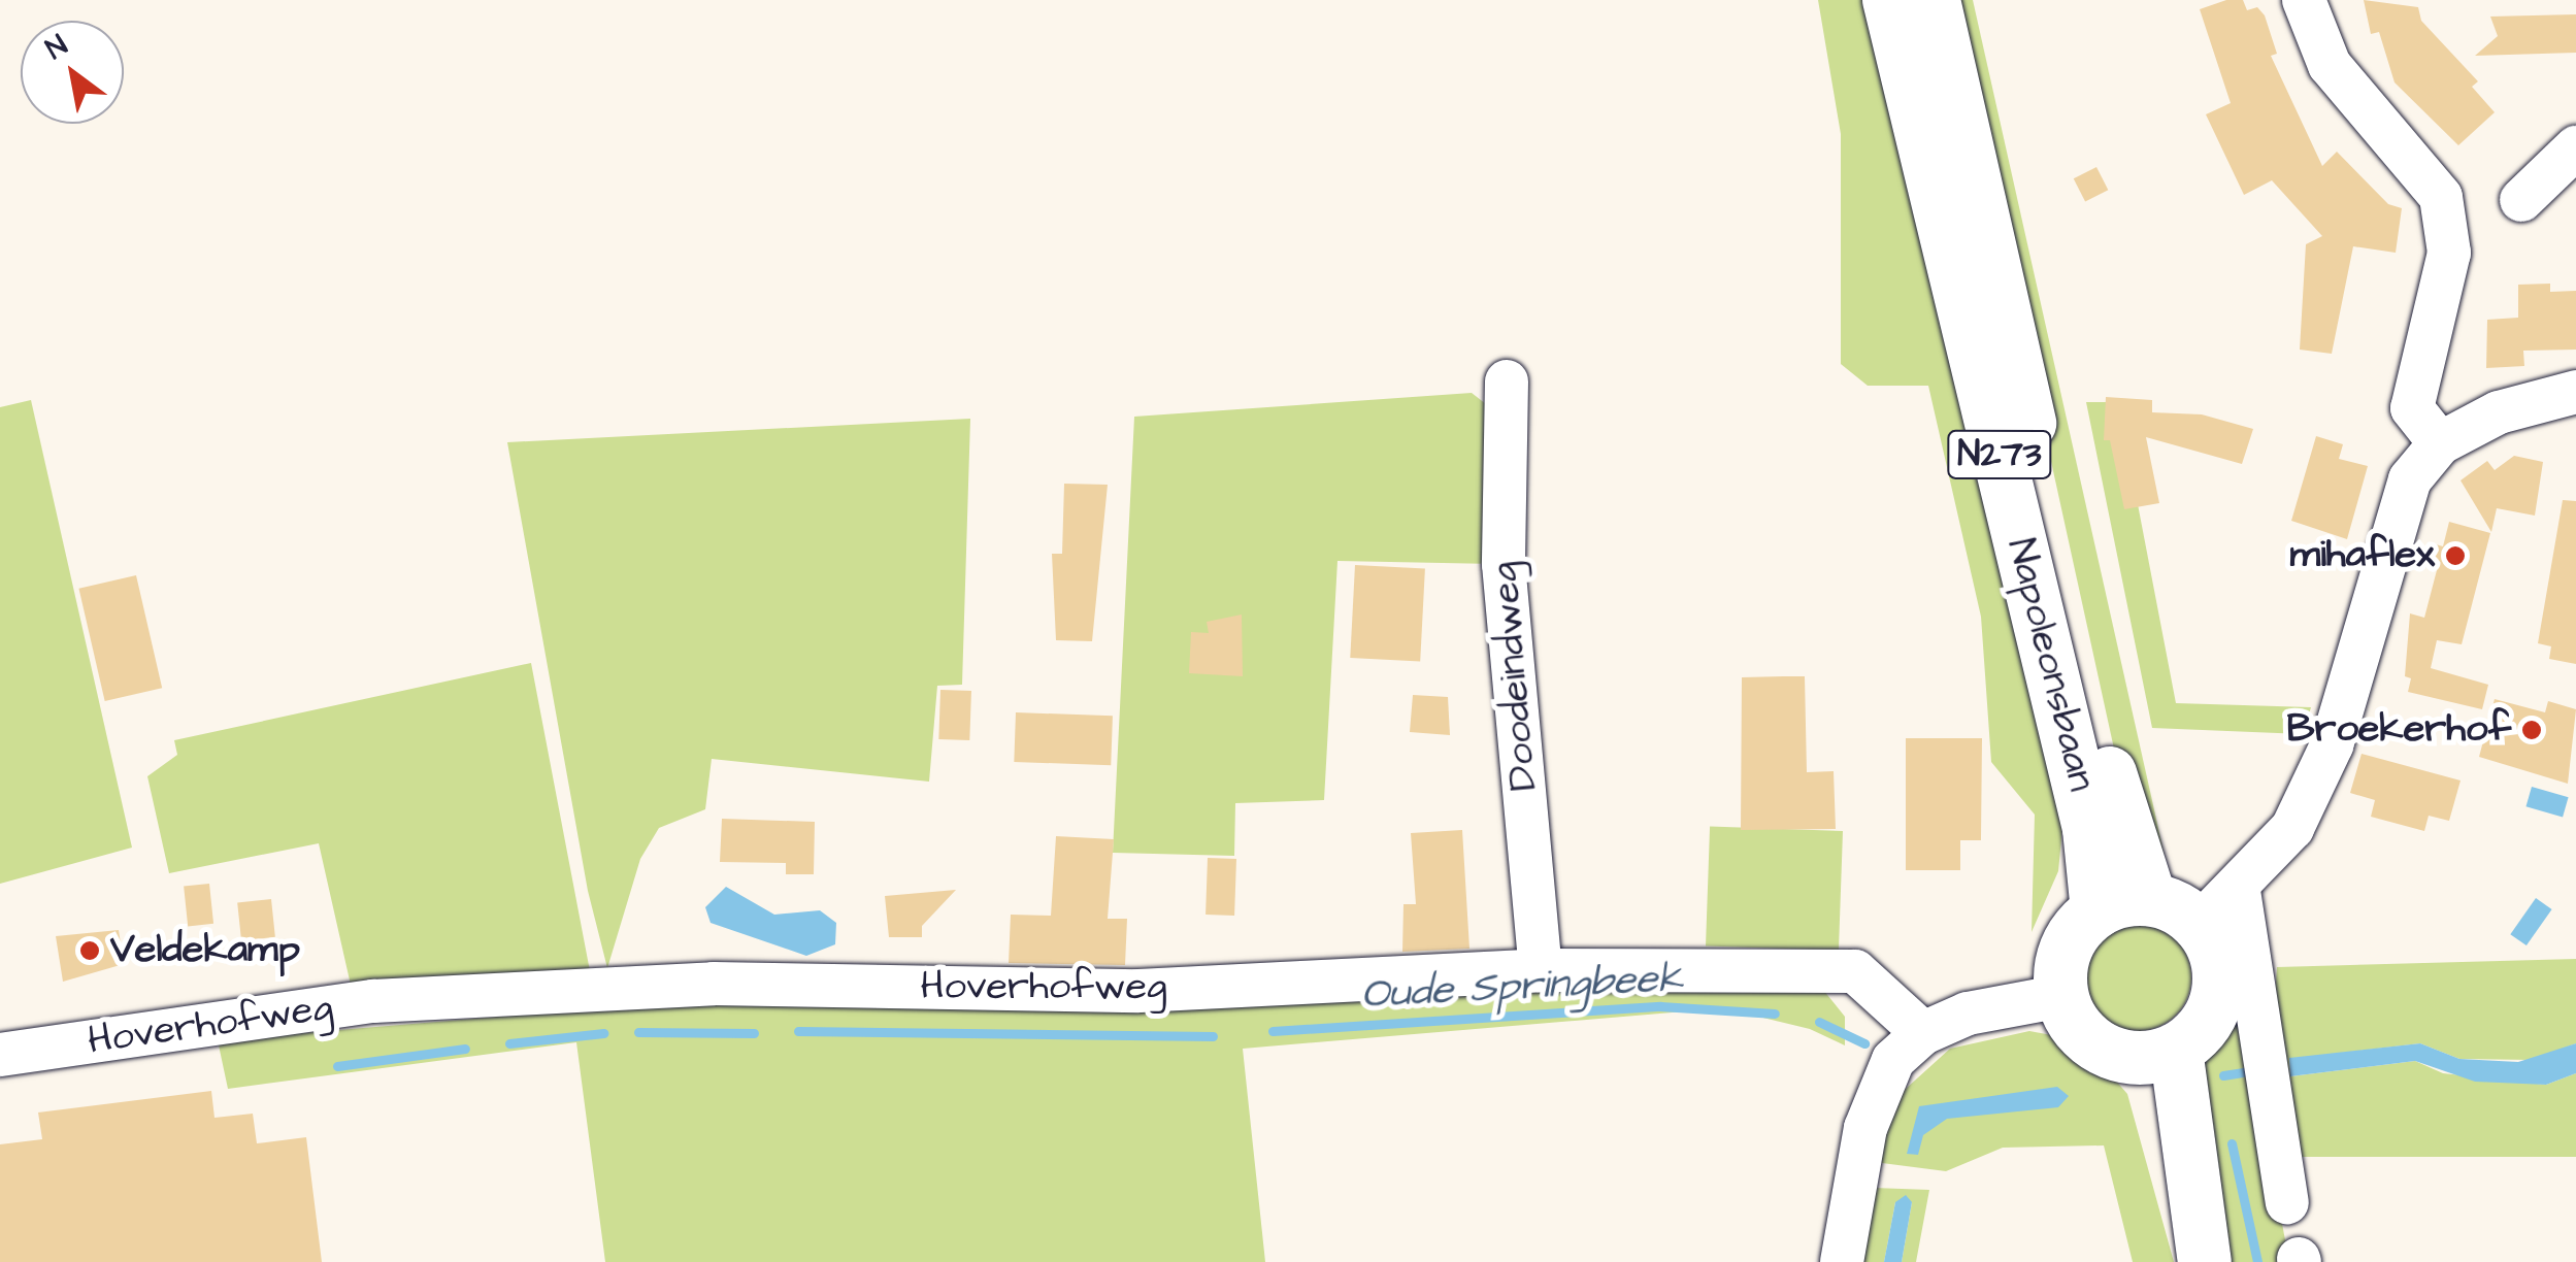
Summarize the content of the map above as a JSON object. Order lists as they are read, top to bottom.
{
  "streets": {
    "main road": ["N273", "Napoleonsbaan"],
    "street": ["Doodeindweg", "Hoverhofweg"]
  },
  "crossings": [
    ["Doodeindweg", "Hoverhofweg"]
  ],
  "water": ["Oude Springbeek"],
  "places": ["mihaflex", "Broekerhof", "Veldekamp"],
  "north": "top left"
}
